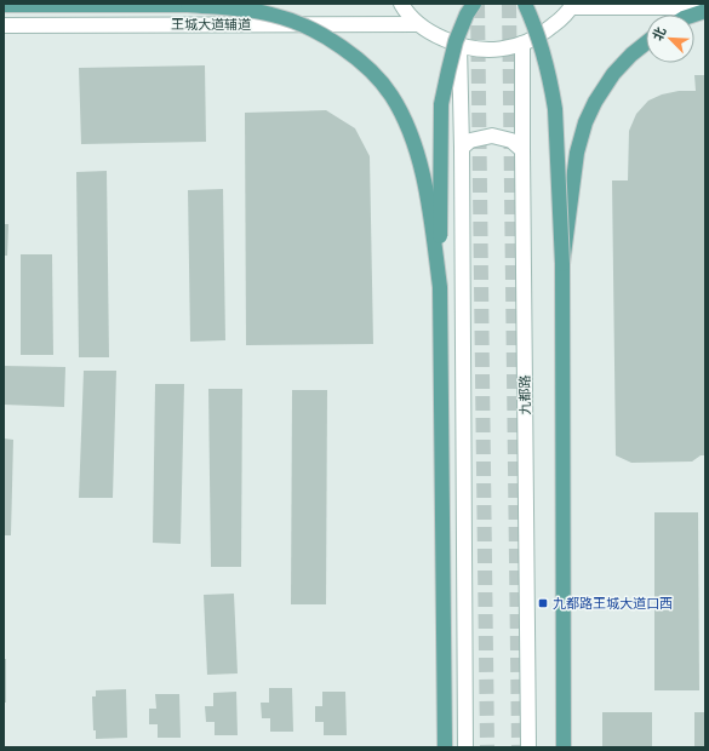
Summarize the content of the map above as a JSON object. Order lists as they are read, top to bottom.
{
  "streets": {
    "main road": ["王城大道辅道", "九都路"]
  },
  "places": {
    "transit": ["九都路王城大道口西"]
  },
  "north": "top left"
}
